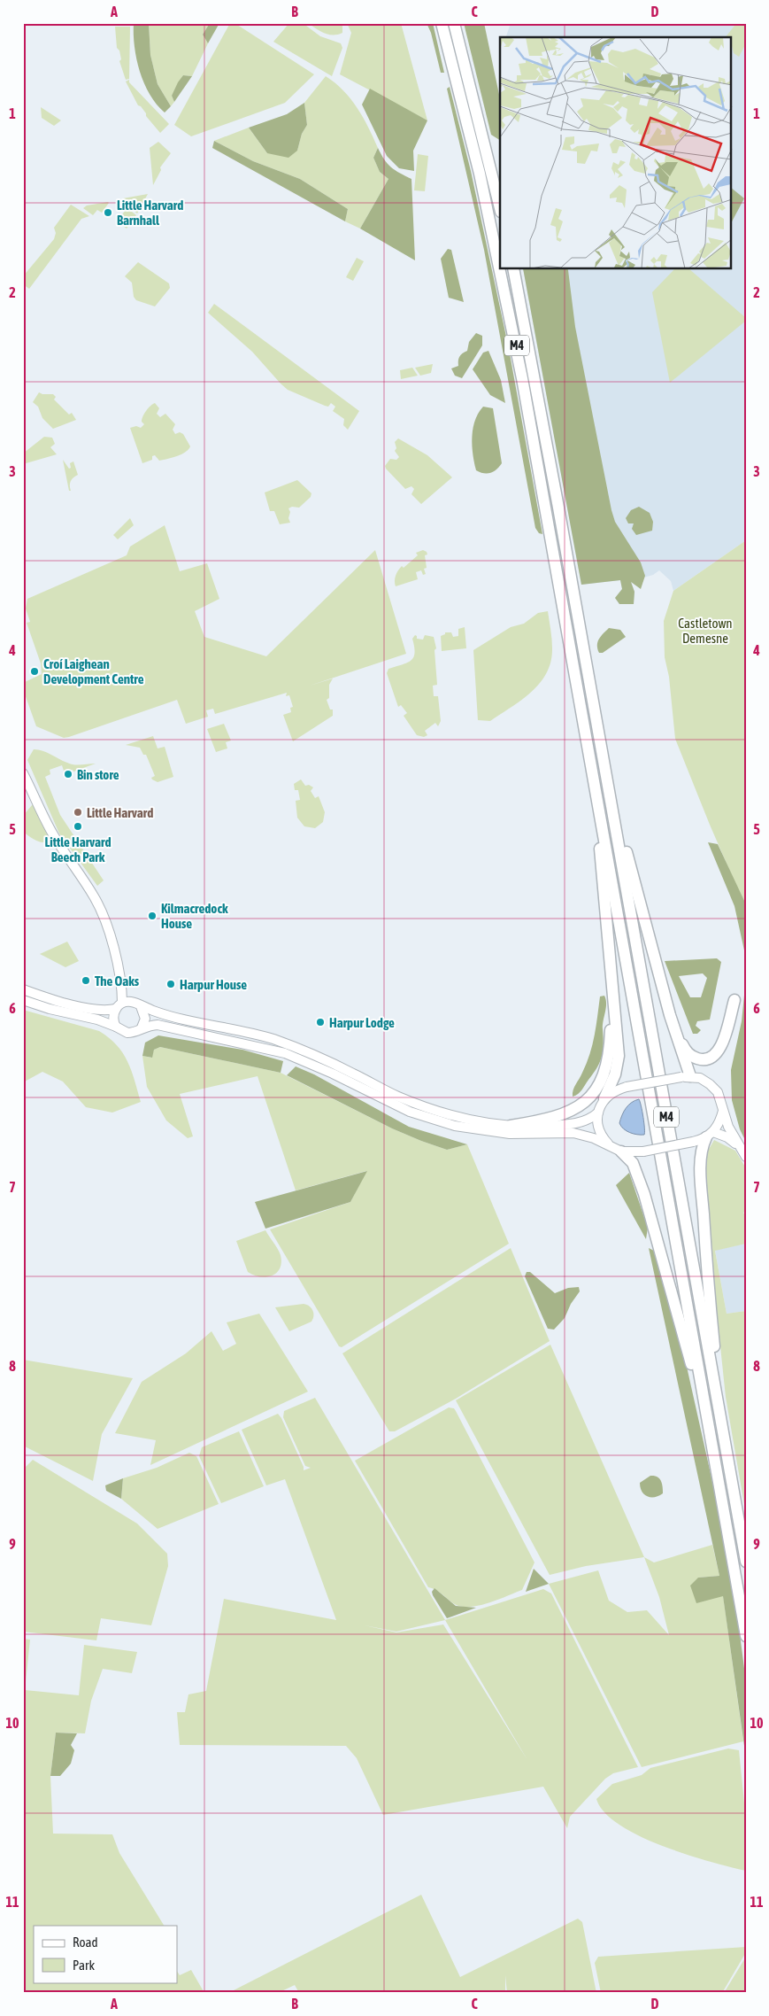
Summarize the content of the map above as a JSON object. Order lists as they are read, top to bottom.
{
  "streets": {
    "highway": ["M4"]
  },
  "parks": ["Castletown Demesne"],
  "places": [
    "Little Harvard Barnhall",
    "Croí Laighean Development Centre",
    "Bin store",
    "Little Harvard",
    "Little Harvard Beech Park",
    "Kilmacredock House",
    "The Oaks",
    "Harpur House",
    "Harpur Lodge"
  ],
  "legend": ["Road", "Park"],
  "grid": {
    "columns": [
      "A",
      "B",
      "C",
      "D"
    ],
    "rows": [
      "1",
      "2",
      "3",
      "4",
      "5",
      "6",
      "7",
      "8",
      "9",
      "10",
      "11"
    ]
  }
}
